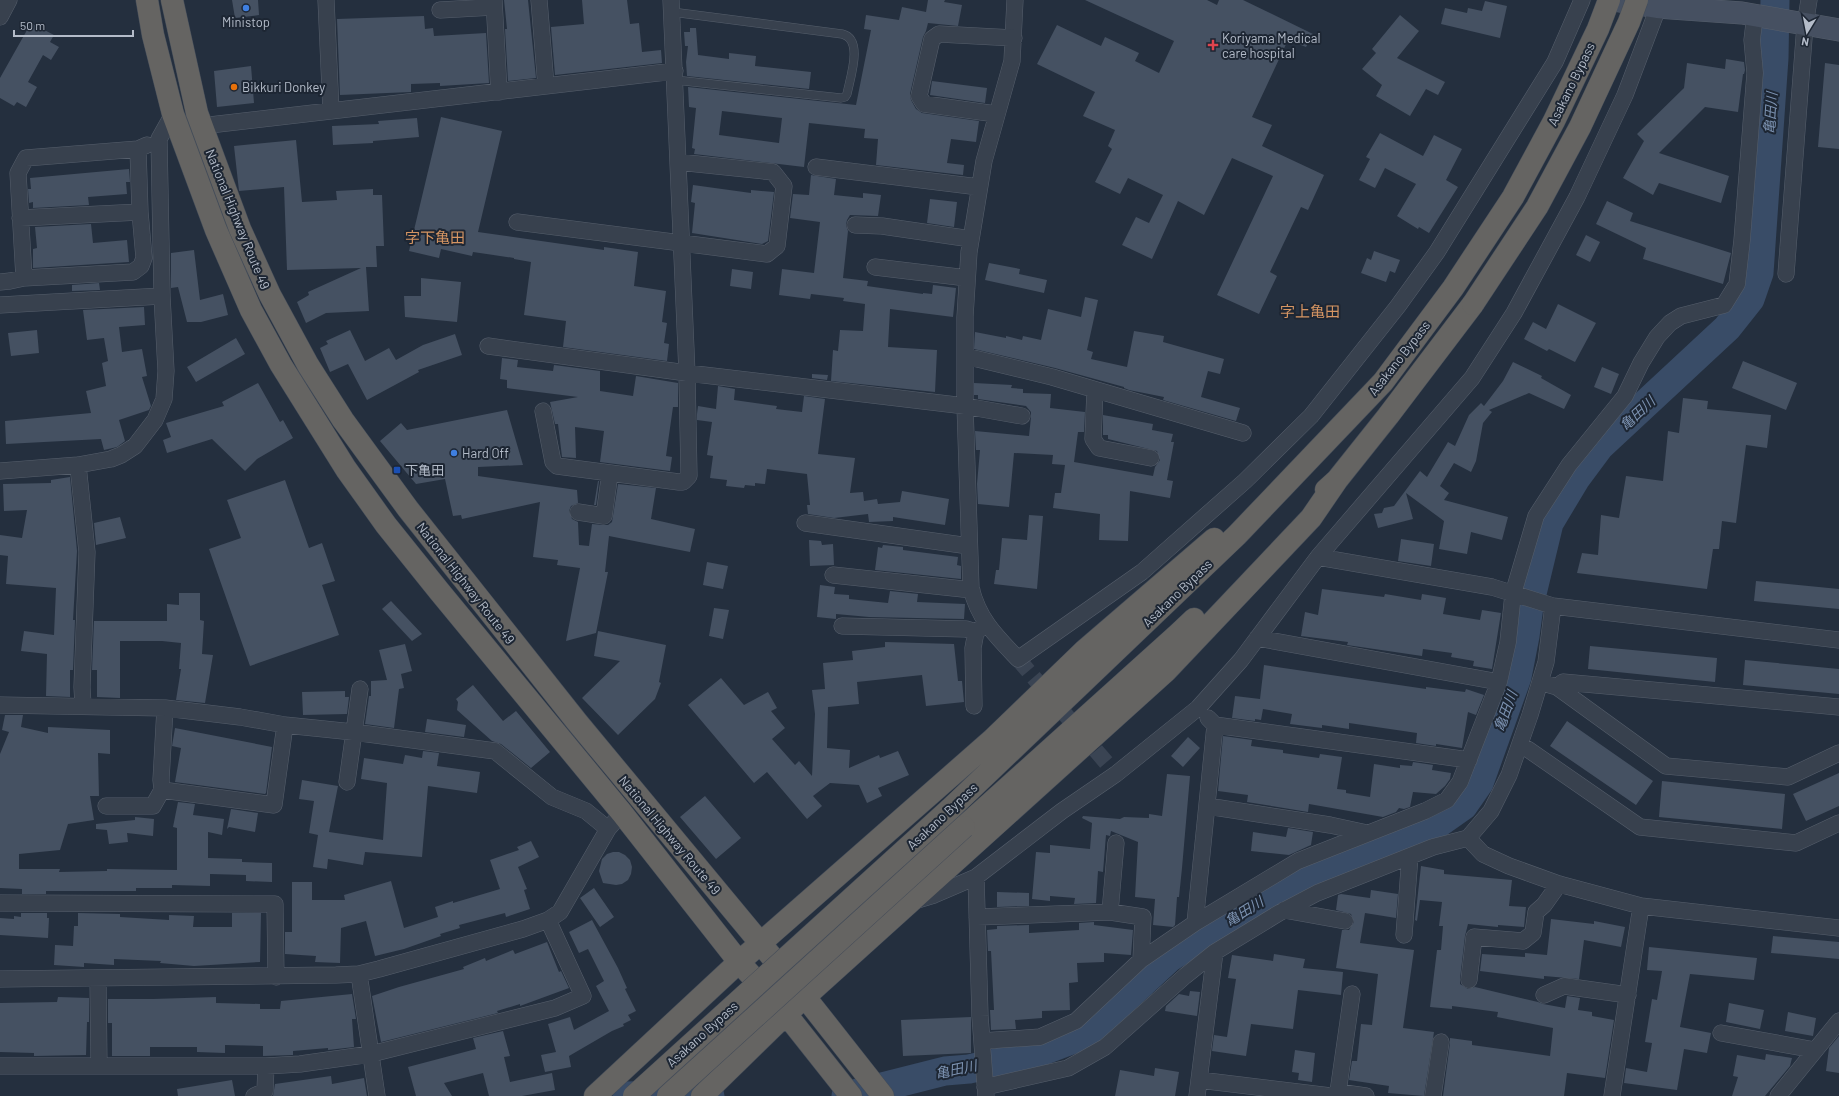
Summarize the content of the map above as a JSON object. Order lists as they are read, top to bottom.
{
  "streets": {
    "highway": ["Asakano Bypass", "National Highway Route 49"]
  },
  "districts": ["字下亀田", "字上亀田"],
  "water": ["亀田川"],
  "places": {
    "other": ["Ministop", "Bikkuri Donkey", "Hard Off"],
    "health": ["Koriyama Medical care hospital"],
    "transit": ["下亀田"]
  },
  "scale_bar": "50 m",
  "north": "bottom"
}
